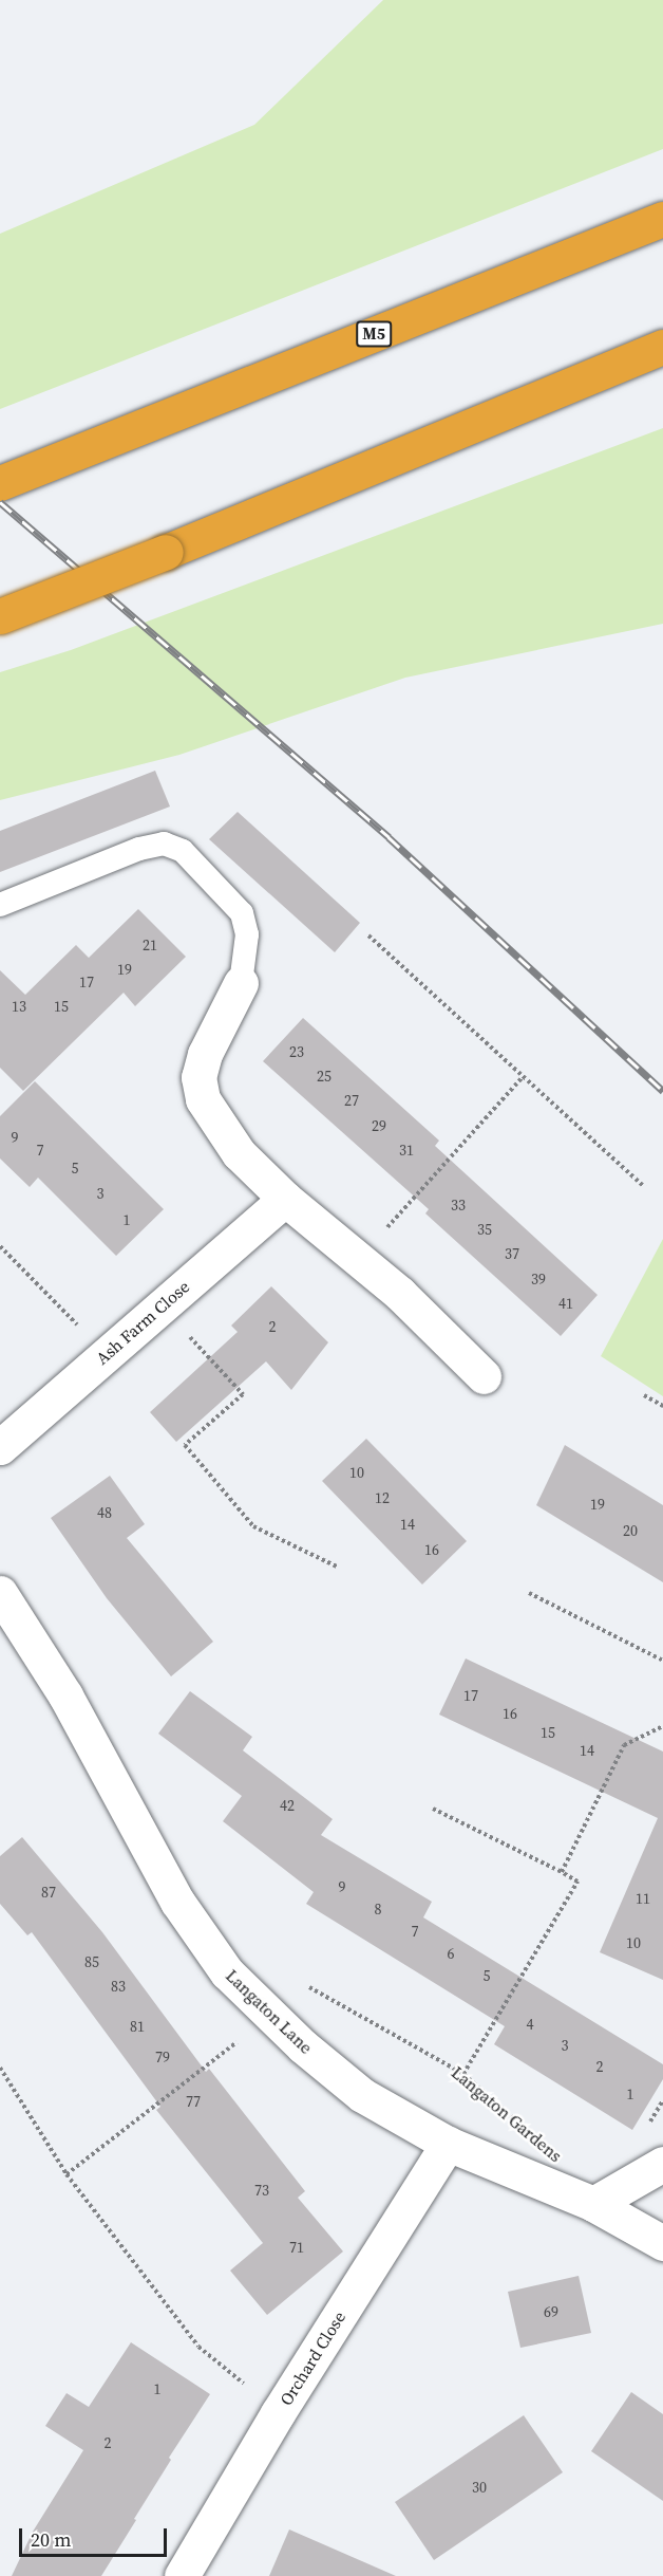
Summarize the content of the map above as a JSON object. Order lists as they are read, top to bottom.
{
  "streets": {
    "highway": ["M5"],
    "street": ["Ash Farm Close", "Langaton Lane", "Orchard Close"],
    "path": ["Langaton Gardens"]
  },
  "crossings": [
    ["Langaton Lane", "Orchard Close"]
  ],
  "house_numbers": [
    "21",
    "19",
    "17",
    "13",
    "15",
    "23",
    "25",
    "27",
    "29",
    "9",
    "7",
    "31",
    "5",
    "3",
    "33",
    "1",
    "35",
    "37",
    "39",
    "41",
    "2",
    "10",
    "12",
    "19",
    "48",
    "14",
    "20",
    "16",
    "17",
    "16",
    "15",
    "14",
    "42",
    "9",
    "87",
    "11",
    "8",
    "7",
    "10",
    "6",
    "85",
    "5",
    "83",
    "4",
    "81",
    "3",
    "79",
    "2",
    "1",
    "77",
    "73",
    "71",
    "69",
    "1",
    "2",
    "30"
  ],
  "scale_bar": "20 m"
}
